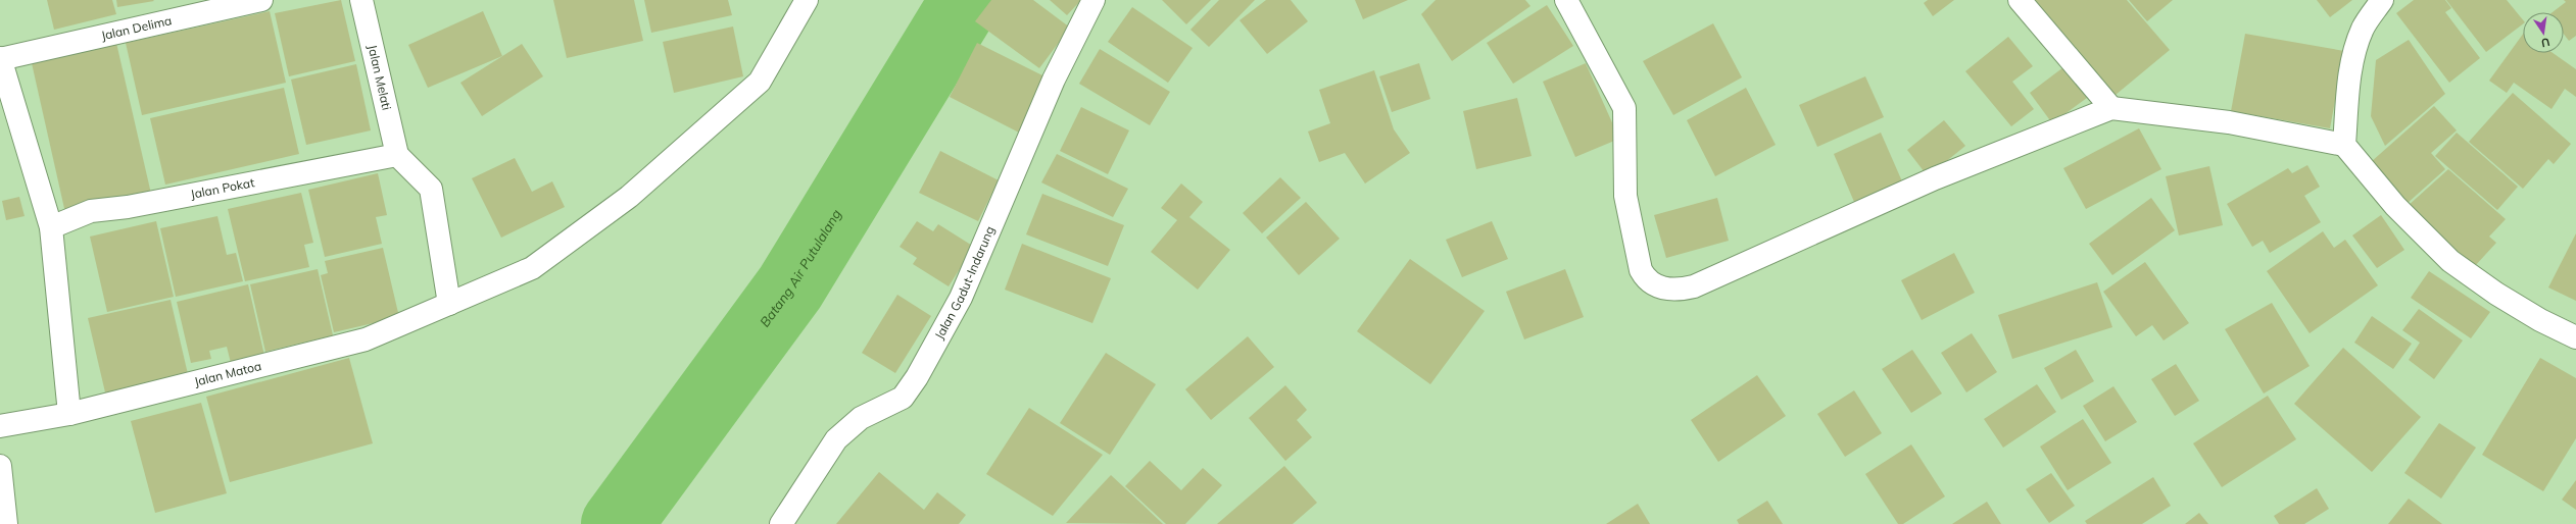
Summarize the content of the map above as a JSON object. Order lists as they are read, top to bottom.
{
  "streets": {
    "street": [
      "Jalan Delima",
      "Jalan Melati",
      "Jalan Pokat",
      "Jalan Gadut-Indarung",
      "Jalan Matoa"
    ]
  },
  "crossings": [
    ["Jalan Melati", "Jalan Pokat"]
  ],
  "water": ["Batang Air Putulalang"],
  "north": "bottom"
}
